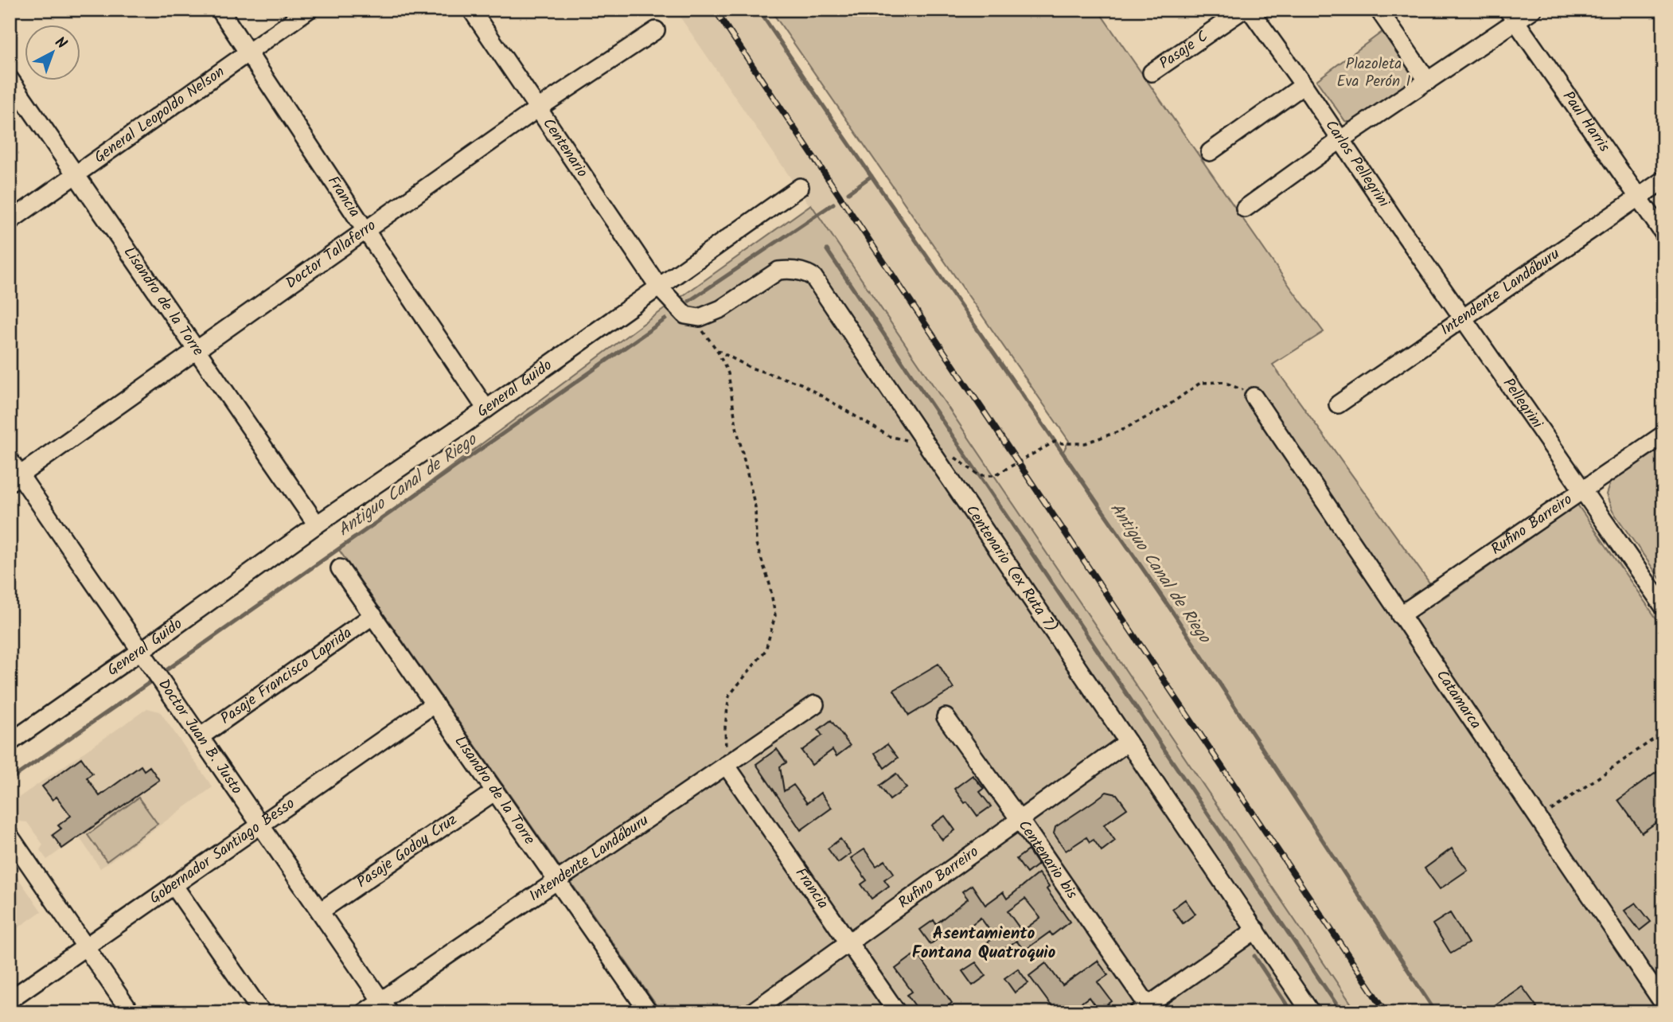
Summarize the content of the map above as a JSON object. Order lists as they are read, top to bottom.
{
  "streets": {
    "street": [
      "Pasaje C",
      "General Leopoldo Nelson",
      "Paul Harris",
      "Centenario",
      "Carlos Pellegrini",
      "Francia",
      "Doctor Tallaferro",
      "Intendente Landáburu",
      "Lisandro de la Torre",
      "General Guido",
      "Pellegrini",
      "Rufino Barreiro",
      "Centenario (ex Ruta 7)",
      "Pasaje Francisco Laprida",
      "Catamarca",
      "Doctor Juan B. Justo",
      "Pasaje Godoy Cruz",
      "Gobernador Santiago Besso",
      "Centenario bis"
    ]
  },
  "crossings": [
    ["General Leopoldo Nelson", "Francia"],
    ["General Leopoldo Nelson", "Lisandro de la Torre"],
    ["Paul Harris", "Intendente Landáburu"],
    ["Centenario", "Doctor Tallaferro"],
    ["Centenario", "General Guido"],
    ["Carlos Pellegrini", "Intendente Landáburu"],
    ["Carlos Pellegrini", "Pellegrini"],
    ["Francia", "Doctor Tallaferro"],
    ["Francia", "Intendente Landáburu"],
    ["Francia", "General Guido"],
    ["Francia", "Rufino Barreiro"],
    ["Doctor Tallaferro", "Lisandro de la Torre"],
    ["Doctor Tallaferro", "Doctor Juan B. Justo"],
    ["Intendente Landáburu", "Lisandro de la Torre"],
    ["Intendente Landáburu", "Pellegrini"],
    ["Intendente Landáburu", "Doctor Juan B. Justo"],
    ["Lisandro de la Torre", "General Guido"],
    ["Lisandro de la Torre", "Pasaje Francisco Laprida"],
    ["Lisandro de la Torre", "Pasaje Godoy Cruz"],
    ["Lisandro de la Torre", "Gobernador Santiago Besso"],
    ["General Guido", "Doctor Juan B. Justo"],
    ["Pellegrini", "Rufino Barreiro"],
    ["Rufino Barreiro", "Centenario (ex Ruta 7)"],
    ["Rufino Barreiro", "Catamarca"],
    ["Rufino Barreiro", "Centenario bis"],
    ["Pasaje Francisco Laprida", "Doctor Juan B. Justo"],
    ["Doctor Juan B. Justo", "Pasaje Godoy Cruz"],
    ["Doctor Juan B. Justo", "Gobernador Santiago Besso"]
  ],
  "districts": ["Asentamiento Fontana Quatroquio"],
  "water": ["Antiguo Canal de Riego"],
  "parks": ["Plazoleta Eva Perón I"],
  "north": "top right"
}
